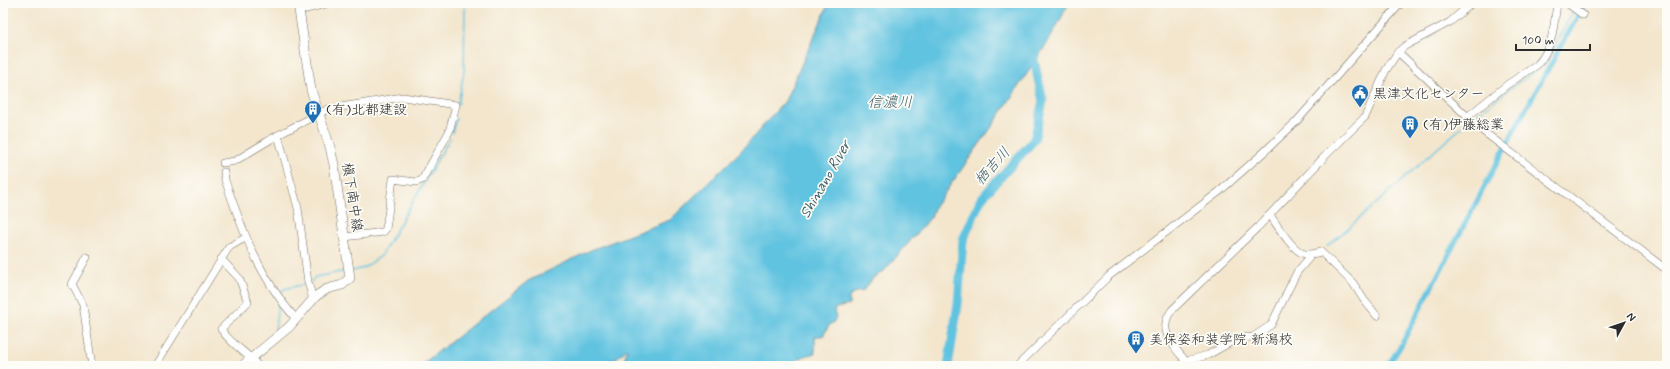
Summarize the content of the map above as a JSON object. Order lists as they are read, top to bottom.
{
  "streets": {
    "main road": ["槇下南中線"]
  },
  "water": ["信濃川", "栖吉川", "Shinano River"],
  "places": {
    "public building": ["黒津文化センター"],
    "building": ["(有)北都建設", "(有)伊藤総業", "美保姿和装学院 新潟校"]
  },
  "scale_bar": "100 m",
  "north": "top right"
}
